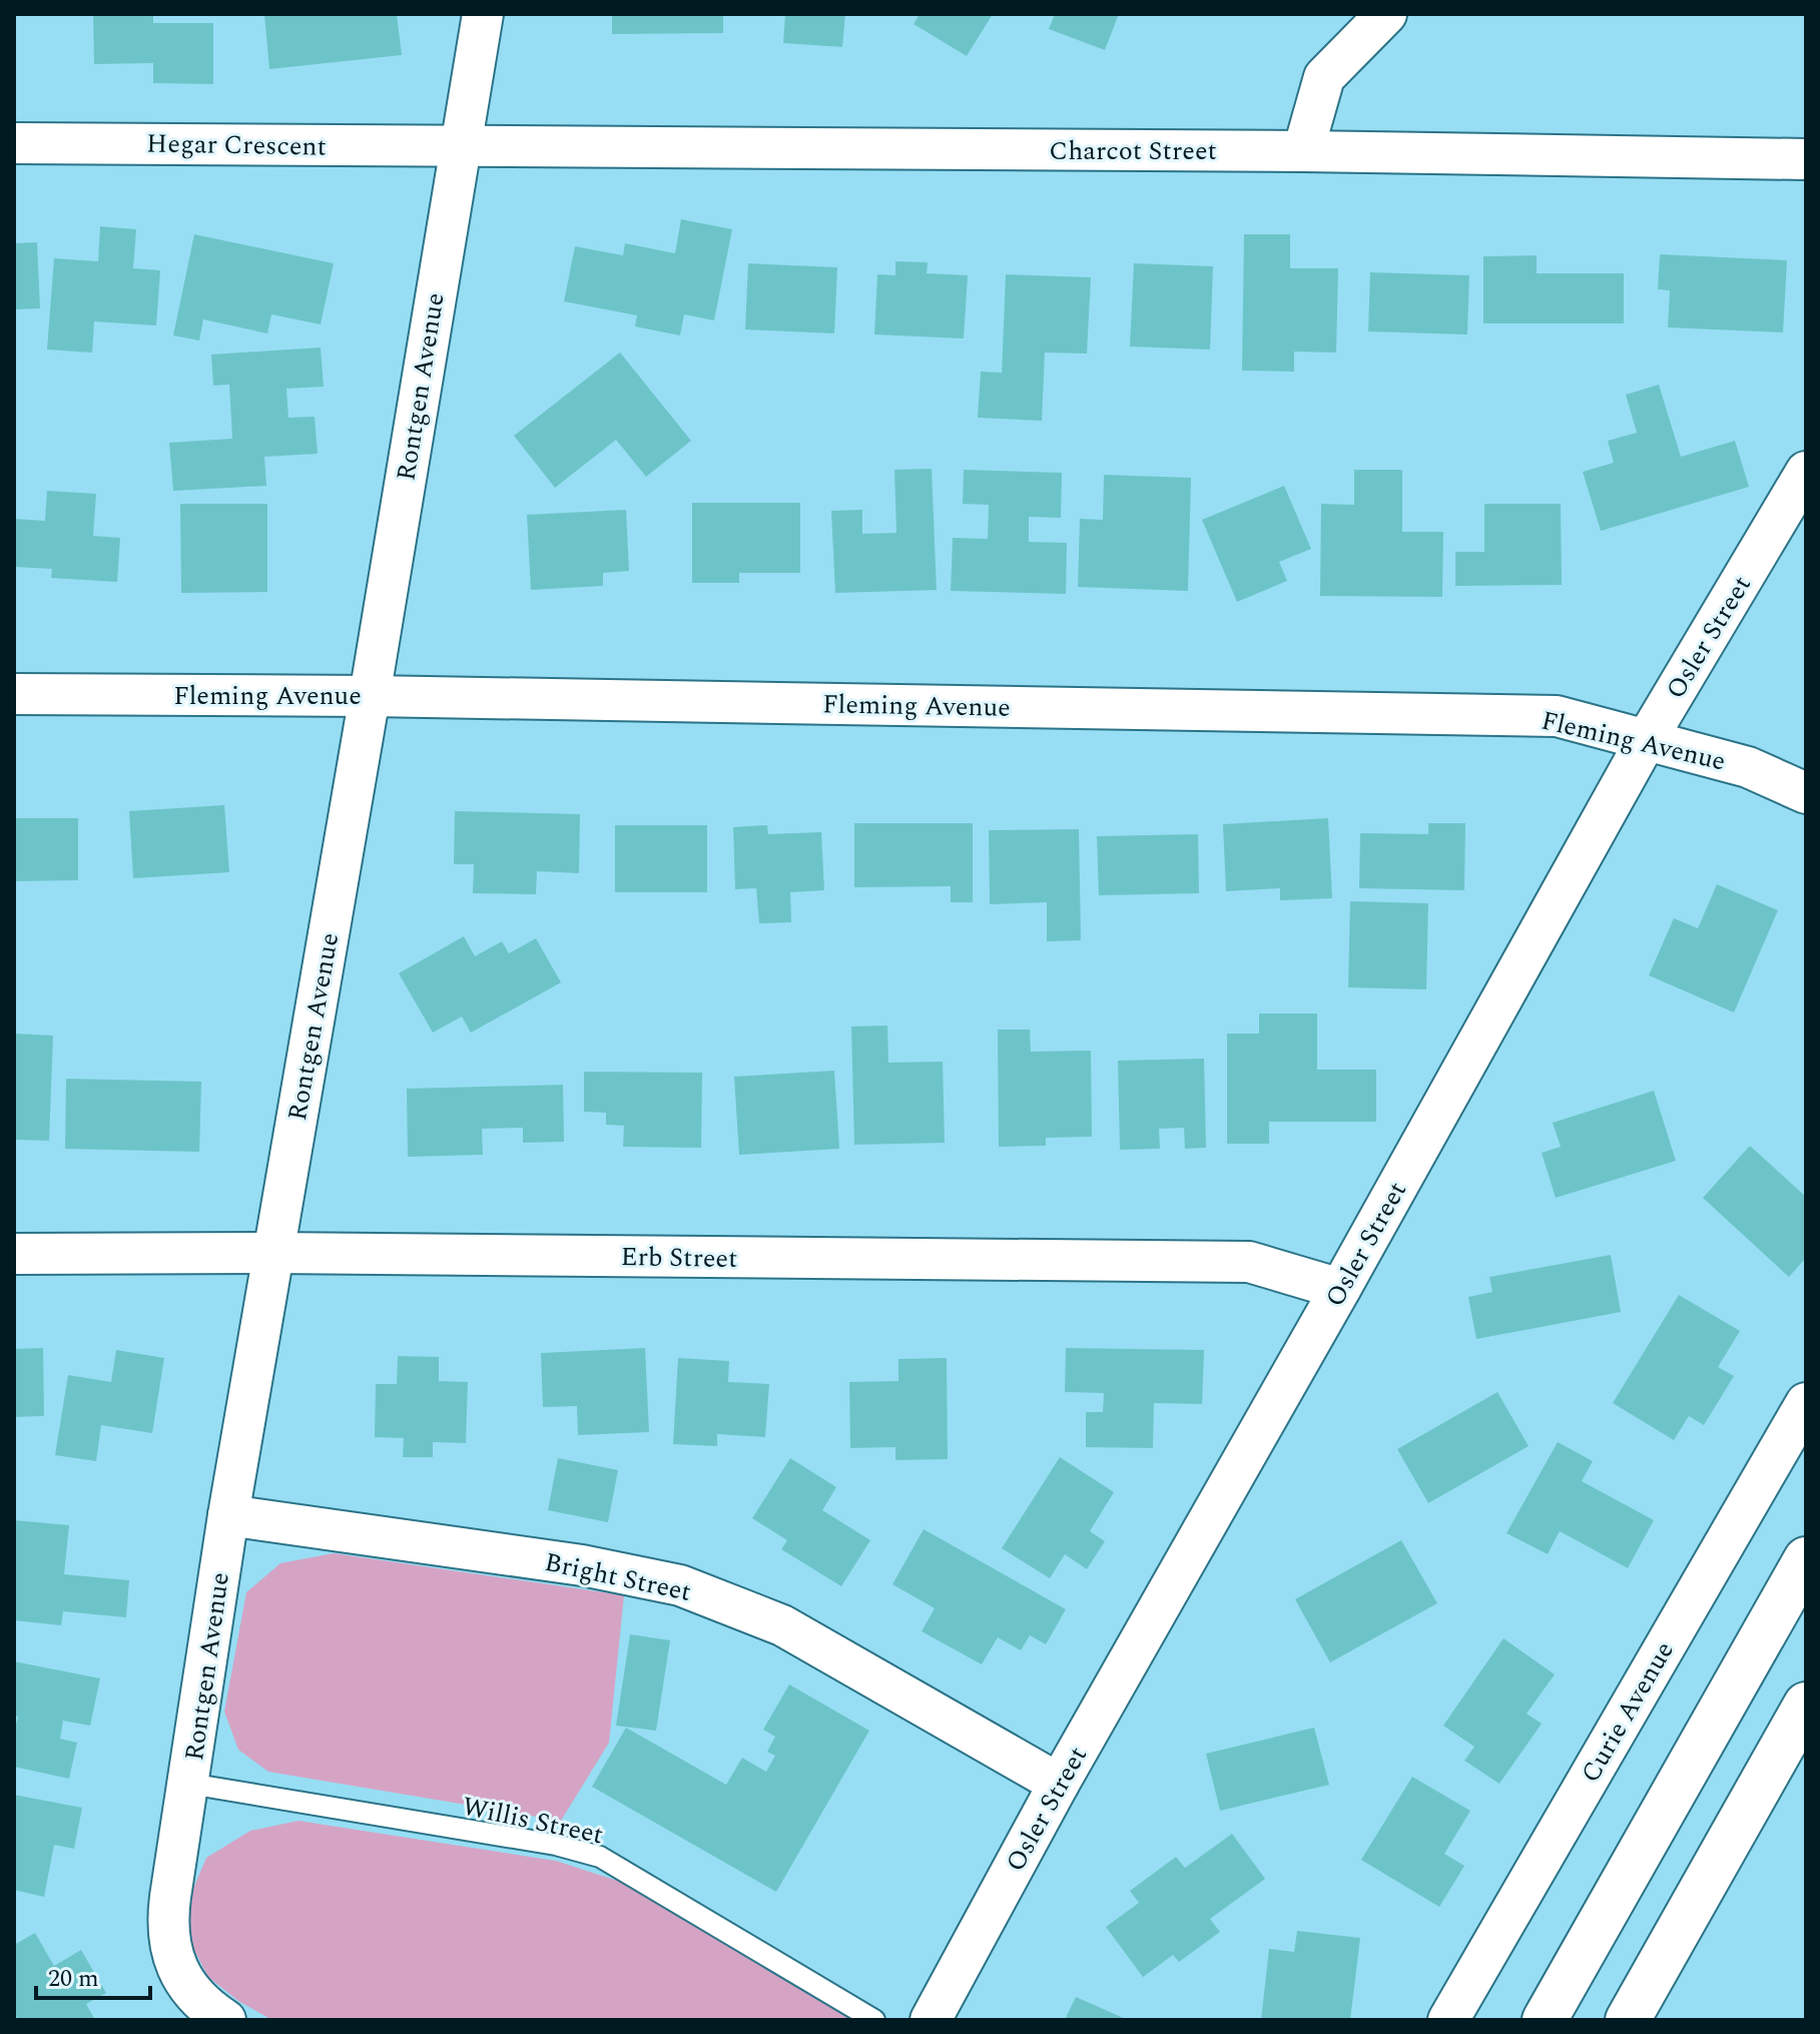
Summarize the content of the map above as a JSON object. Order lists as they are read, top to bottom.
{
  "streets": {
    "street": [
      "Hegar Crescent",
      "Charcot Street",
      "Rontgen Avenue",
      "Osler Street",
      "Fleming Avenue",
      "Erb Street",
      "Bright Street",
      "Curie Avenue"
    ],
    "lane": ["Willis Street"]
  },
  "crossings": [
    ["Hegar Crescent", "Charcot Street"],
    ["Hegar Crescent", "Rontgen Avenue"],
    ["Charcot Street", "Rontgen Avenue"],
    ["Rontgen Avenue", "Fleming Avenue"],
    ["Rontgen Avenue", "Erb Street"],
    ["Rontgen Avenue", "Bright Street"],
    ["Rontgen Avenue", "Willis Street"],
    ["Osler Street", "Fleming Avenue"],
    ["Osler Street", "Erb Street"],
    ["Osler Street", "Bright Street"]
  ],
  "scale_bar": "20 m"
}
